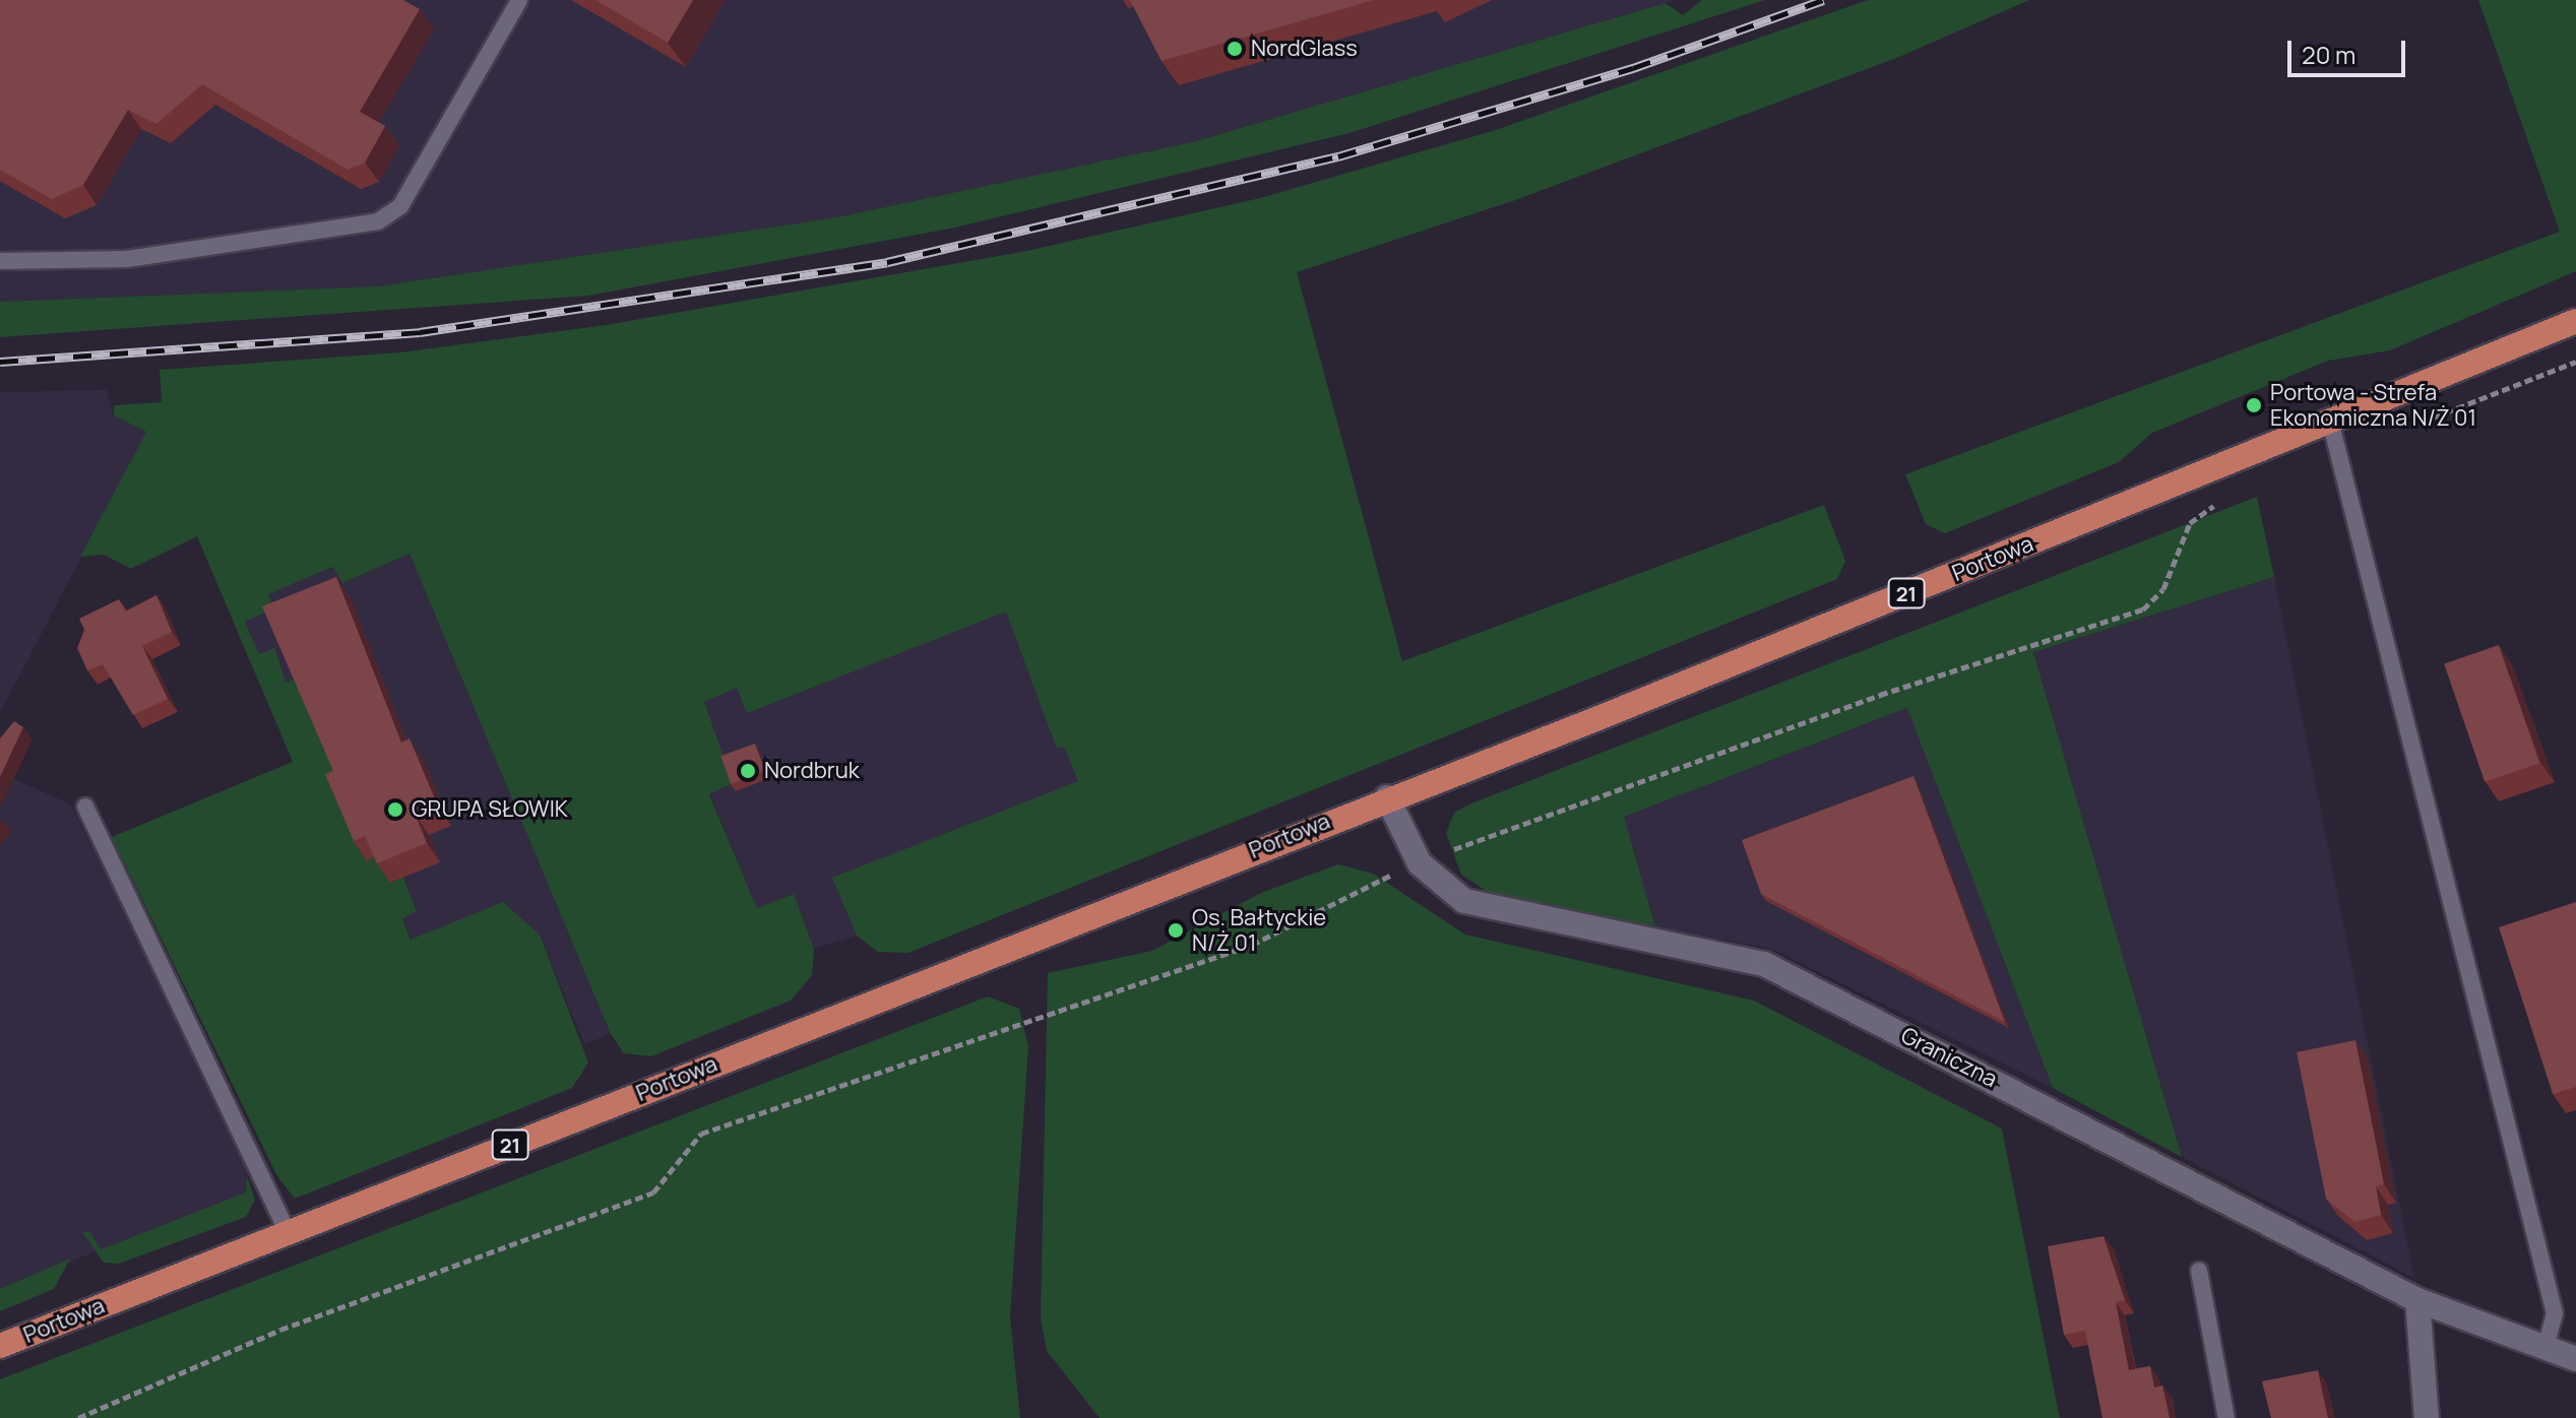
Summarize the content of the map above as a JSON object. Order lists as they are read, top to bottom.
{
  "streets": {
    "main road": ["Portowa", "21"],
    "street": ["Graniczna"]
  },
  "crossings": [
    ["Portowa", "Graniczna"]
  ],
  "places": [
    "NordGlass",
    "Portowa - Strefa Ekonomiczna N/Ż 01",
    "Nordbruk",
    "GRUPA SŁOWIK",
    "Os. Bałtyckie N/Ż 01"
  ],
  "scale_bar": "20 m"
}
